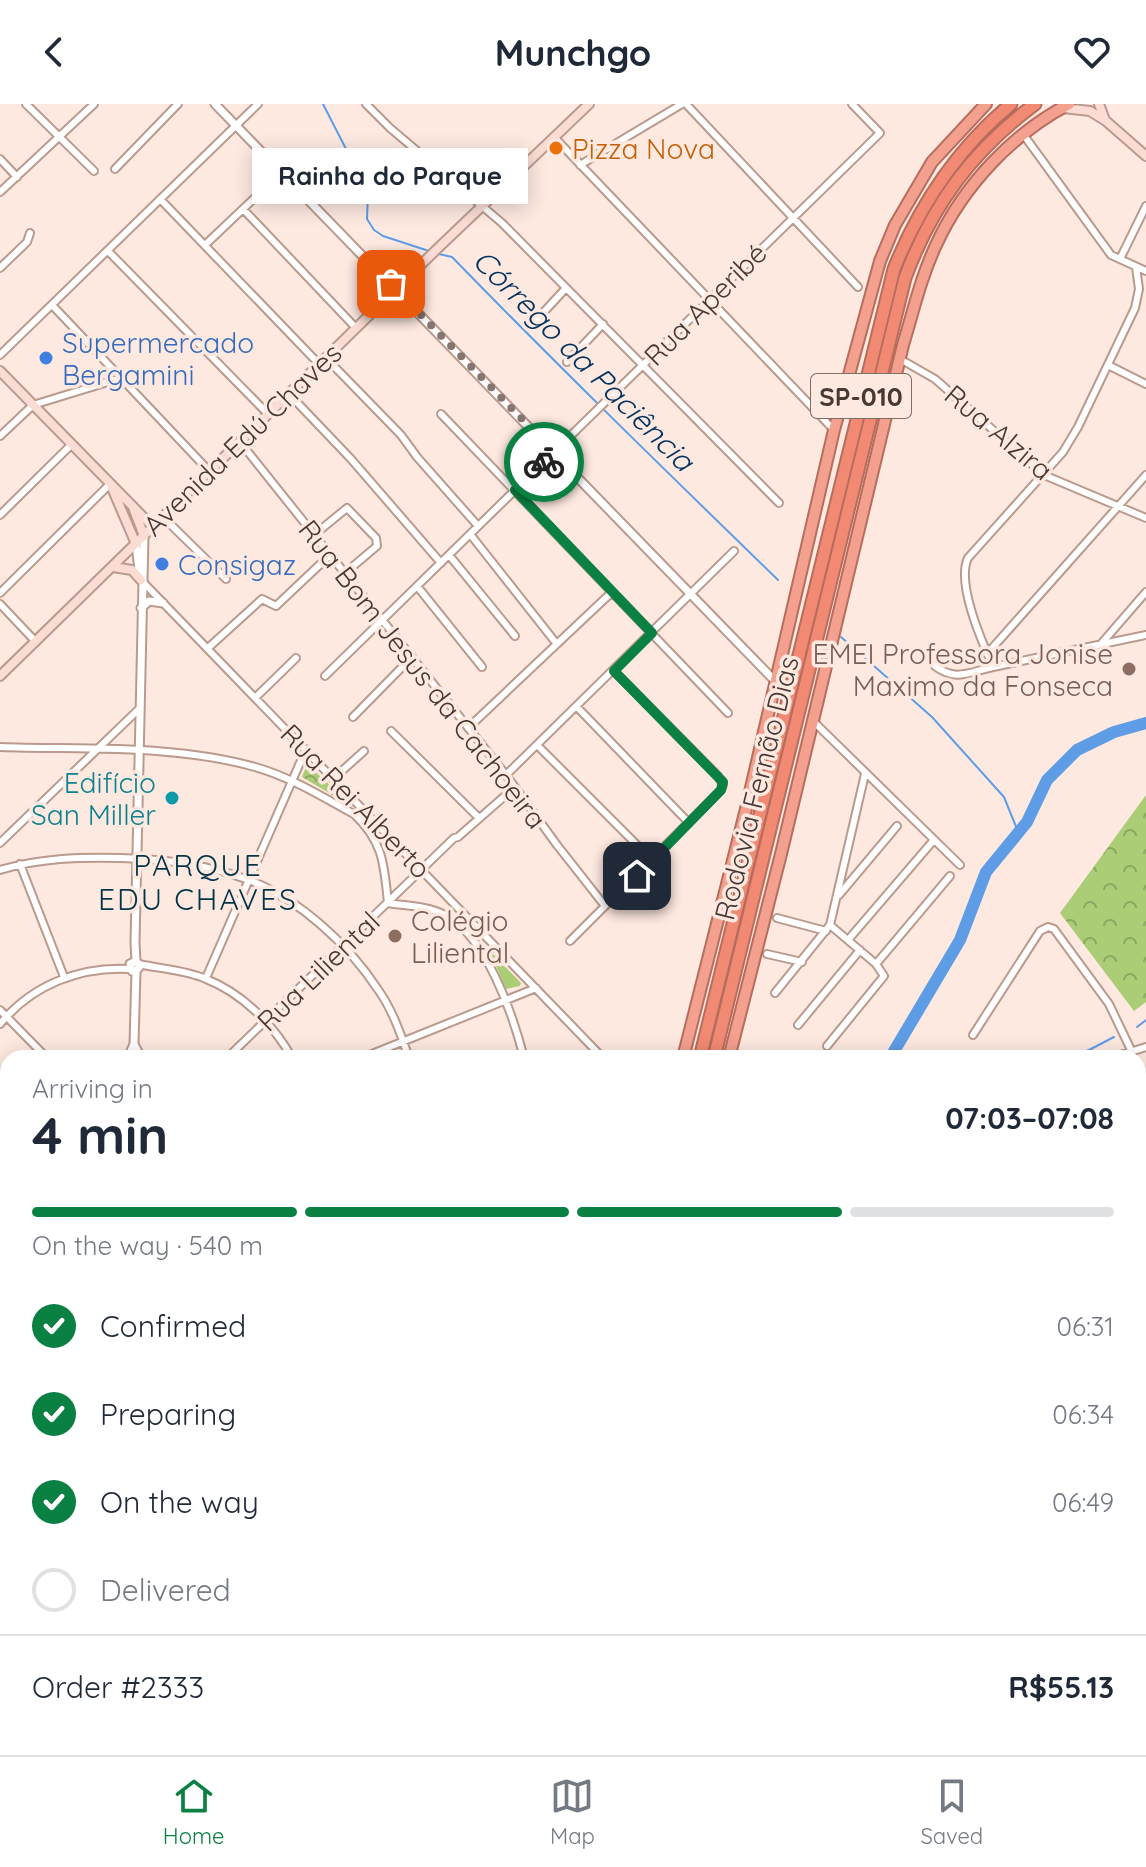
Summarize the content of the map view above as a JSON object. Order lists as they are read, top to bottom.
{
  "streets": {
    "highway": ["SP-010", "Rodovia Fernão Dias"],
    "main road": ["Avenida Edú Chaves"],
    "street": [
      "Rua Aperibé",
      "Rua Alzira",
      "Rua Bom Jesus da Cachoeira",
      "Rua Rei Alberto",
      "Rua Liliental"
    ]
  },
  "crossings": [
    ["Rua Aperibé", "Rua Bom Jesus da Cachoeira"],
    ["SP-010", "Rua Alzira"],
    ["Avenida Edú Chaves", "Rua Bom Jesus da Cachoeira"],
    ["Rua Bom Jesus da Cachoeira", "Rua Liliental"],
    ["Rua Rei Alberto", "Rua Liliental"]
  ],
  "districts": ["PARQUE EDU CHAVES"],
  "water": ["Córrego da Paciência"],
  "places": [
    "Pizza Nova",
    "Rainha do Parque",
    "Supermercado Bergamini",
    "Consigaz",
    "EMEI Professora Jonise Maximo da Fonseca",
    "Edifício San Miller",
    "Colégio Liliental"
  ],
  "page": {
    "header": "Munchgo",
    "bubble": "Rainha do Parque",
    "heading": ["4 min", "Arriving in", "07:03–07:08"],
    "panel": ["Order #2333", "R$55.13"],
    "bar": "On the way · 540 m",
    "list": [
      ["Confirmed", "06:31"],
      ["Preparing", "06:34"],
      ["On the way", "06:49"],
      "Delivered"
    ],
    "tabs": ["Home", "Map", "Saved"]
  }
}
